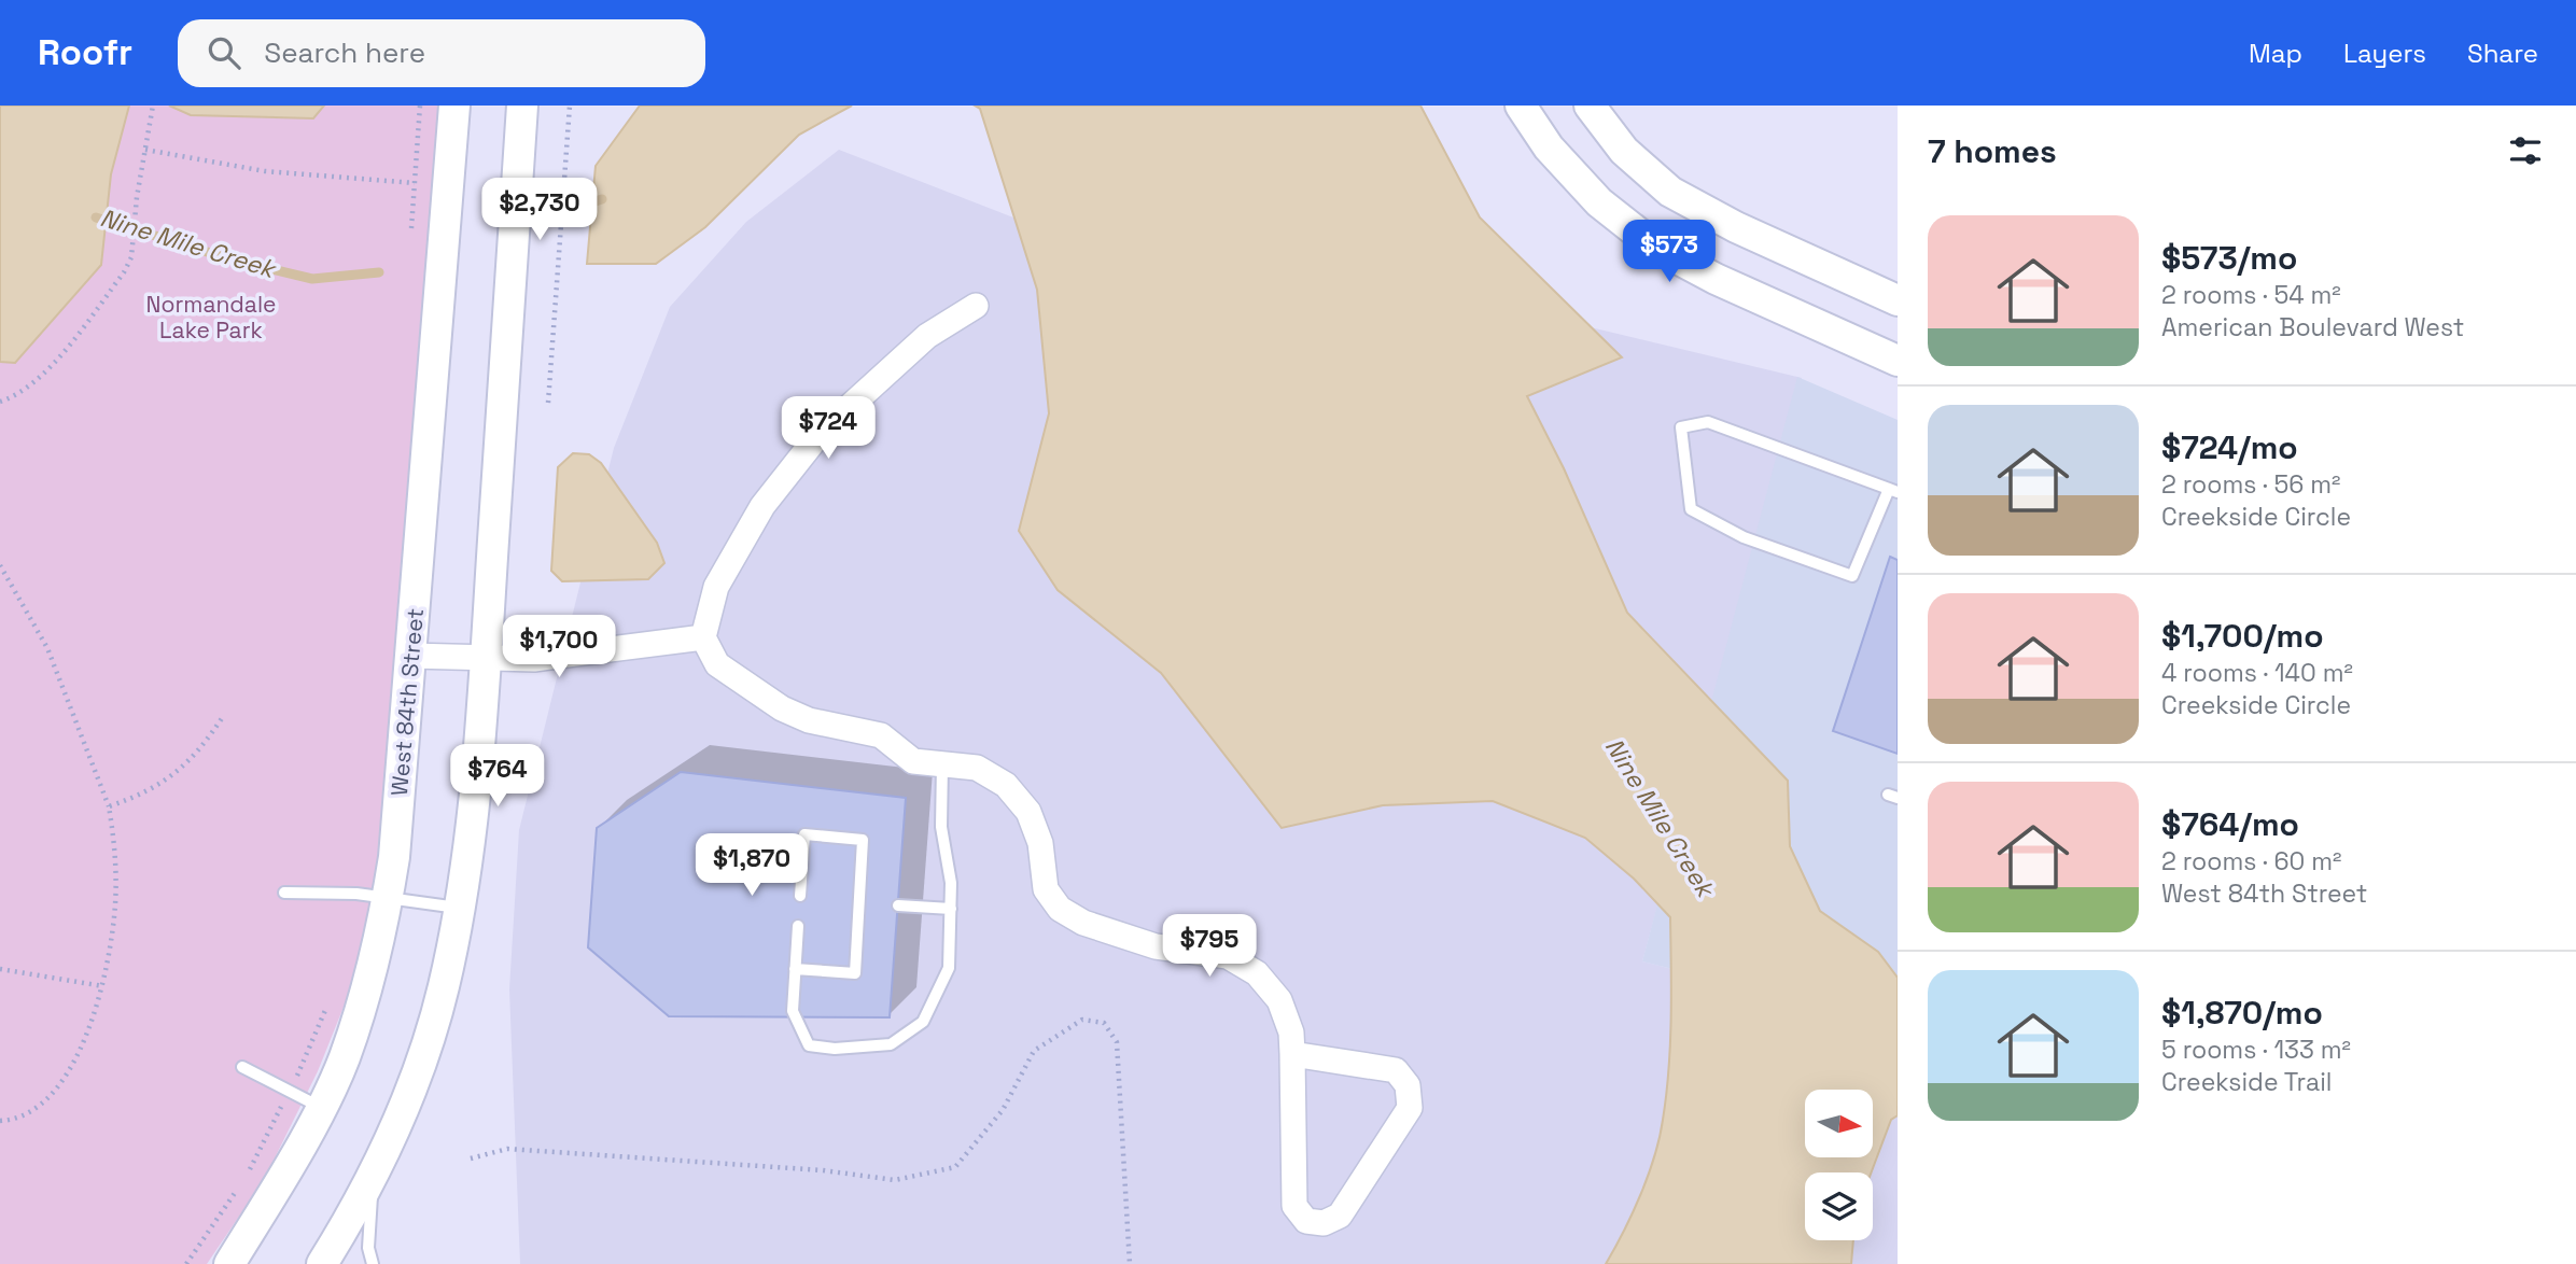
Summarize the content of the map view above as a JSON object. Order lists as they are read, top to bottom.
{
  "streets": {
    "street": ["West 84th Street"]
  },
  "water": ["Nine Mile Creek"],
  "parks": ["Normandale Lake Park"],
  "north": "right",
  "page": {
    "header": "Roofr",
    "search": "Search here",
    "nav": ["Map", "Layers", "Share"],
    "heading": "7 homes",
    "price": [
      "$2,730",
      "$573",
      "$724",
      "$1,700",
      "$764",
      "$1,870",
      "$795"
    ],
    "list": [
      {
        "name": "$573/mo",
        "note": "2 rooms · 54 m² · American Boulevard West"
      },
      {
        "name": "$724/mo",
        "note": "2 rooms · 56 m² · Creekside Circle"
      },
      {
        "name": "$1,700/mo",
        "note": "4 rooms · 140 m² · Creekside Circle"
      },
      {
        "name": "$764/mo",
        "note": "2 rooms · 60 m² · West 84th Street"
      },
      {
        "name": "$1,870/mo",
        "note": "5 rooms · 133 m² · Creekside Trail"
      }
    ]
  }
}
